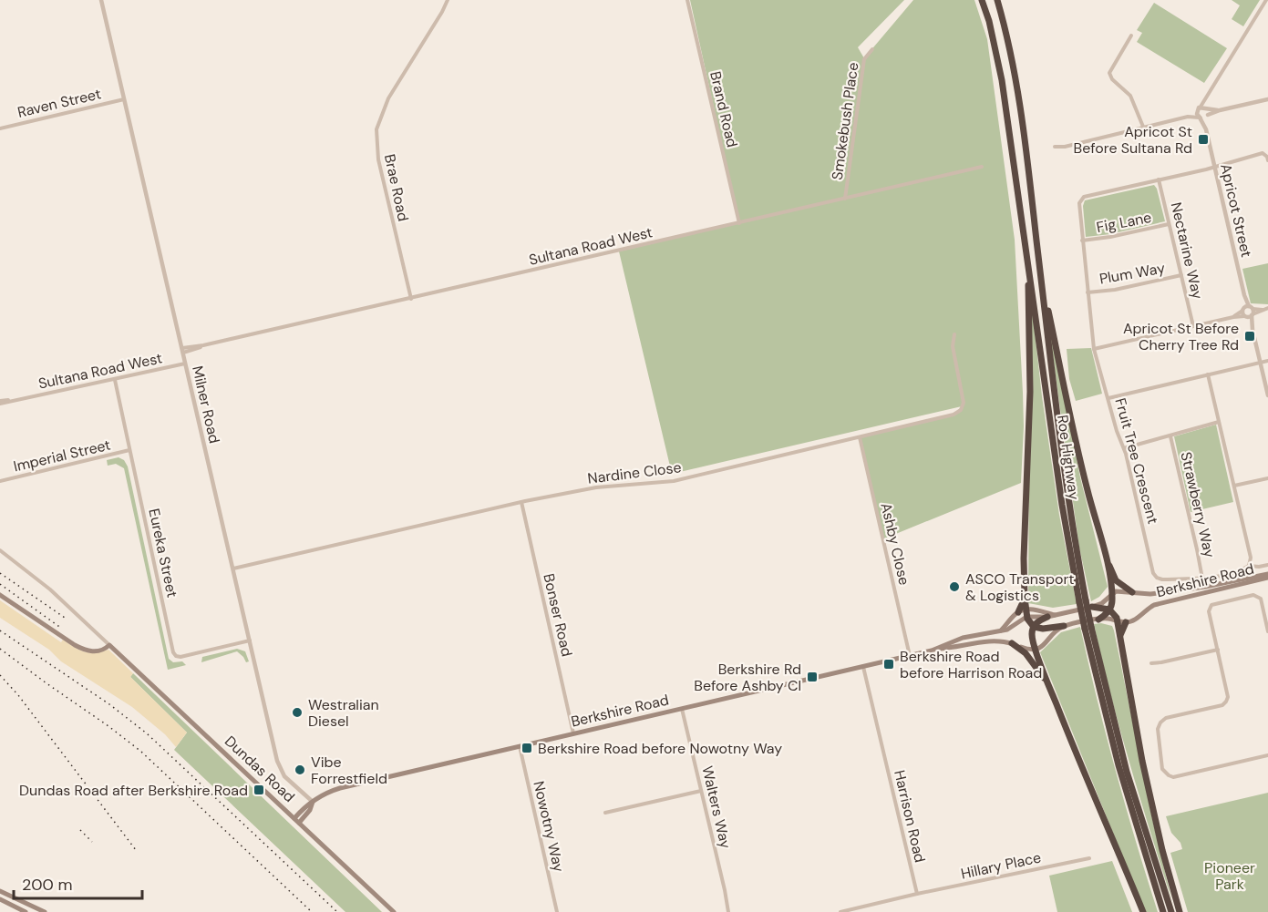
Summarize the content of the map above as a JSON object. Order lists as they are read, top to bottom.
{
  "streets": {
    "highway": ["Roe Highway"],
    "main road": ["Berkshire Road", "Dundas Road"],
    "street": [
      "Raven Street",
      "Brand Road",
      "Smokebush Place",
      "Brae Road",
      "Apricot Street",
      "Fig Lane",
      "Sultana Road West",
      "Nectarine Way",
      "Plum Way",
      "Milner Road",
      "Imperial Street",
      "Fruit Tree Crescent",
      "Nardine Close",
      "Strawberry Way",
      "Ashby Close",
      "Eureka Street",
      "Bonser Road",
      "Walters Way",
      "Harrison Road",
      "Nowotny Way",
      "Hillary Place"
    ]
  },
  "crossings": [
    ["Raven Street", "Milner Road"],
    ["Brand Road", "Sultana Road West"],
    ["Smokebush Place", "Sultana Road West"],
    ["Brae Road", "Sultana Road West"],
    ["Apricot Street", "Fruit Tree Crescent"],
    ["Fig Lane", "Nectarine Way"],
    ["Fig Lane", "Fruit Tree Crescent"],
    ["Sultana Road West", "Milner Road"],
    ["Sultana Road West", "Eureka Street"],
    ["Nectarine Way", "Plum Way"],
    ["Nectarine Way", "Fruit Tree Crescent"],
    ["Plum Way", "Fruit Tree Crescent"],
    ["Milner Road", "Nardine Close"],
    ["Milner Road", "Eureka Street"],
    ["Milner Road", "Berkshire Road"],
    ["Imperial Street", "Eureka Street"],
    ["Fruit Tree Crescent", "Strawberry Way"],
    ["Nardine Close", "Ashby Close"],
    ["Nardine Close", "Bonser Road"],
    ["Ashby Close", "Berkshire Road"],
    ["Berkshire Road", "Bonser Road"],
    ["Berkshire Road", "Dundas Road"],
    ["Berkshire Road", "Walters Way"],
    ["Berkshire Road", "Harrison Road"],
    ["Berkshire Road", "Nowotny Way"],
    ["Harrison Road", "Hillary Place"]
  ],
  "parks": ["Pioneer Park"],
  "places": {
    "transit": [
      "Apricot St Before Sultana Rd",
      "Apricot St Before Cherry Tree Rd",
      "Berkshire Road before Harrison Road",
      "Berkshire Rd Before Ashby Cl",
      "Berkshire Road before Nowotny Way",
      "Dundas Road after Berkshire Road"
    ],
    "other": ["ASCO Transport & Logistics", "Westralian Diesel", "Vibe Forrestfield"]
  },
  "scale_bar": "200 m"
}
